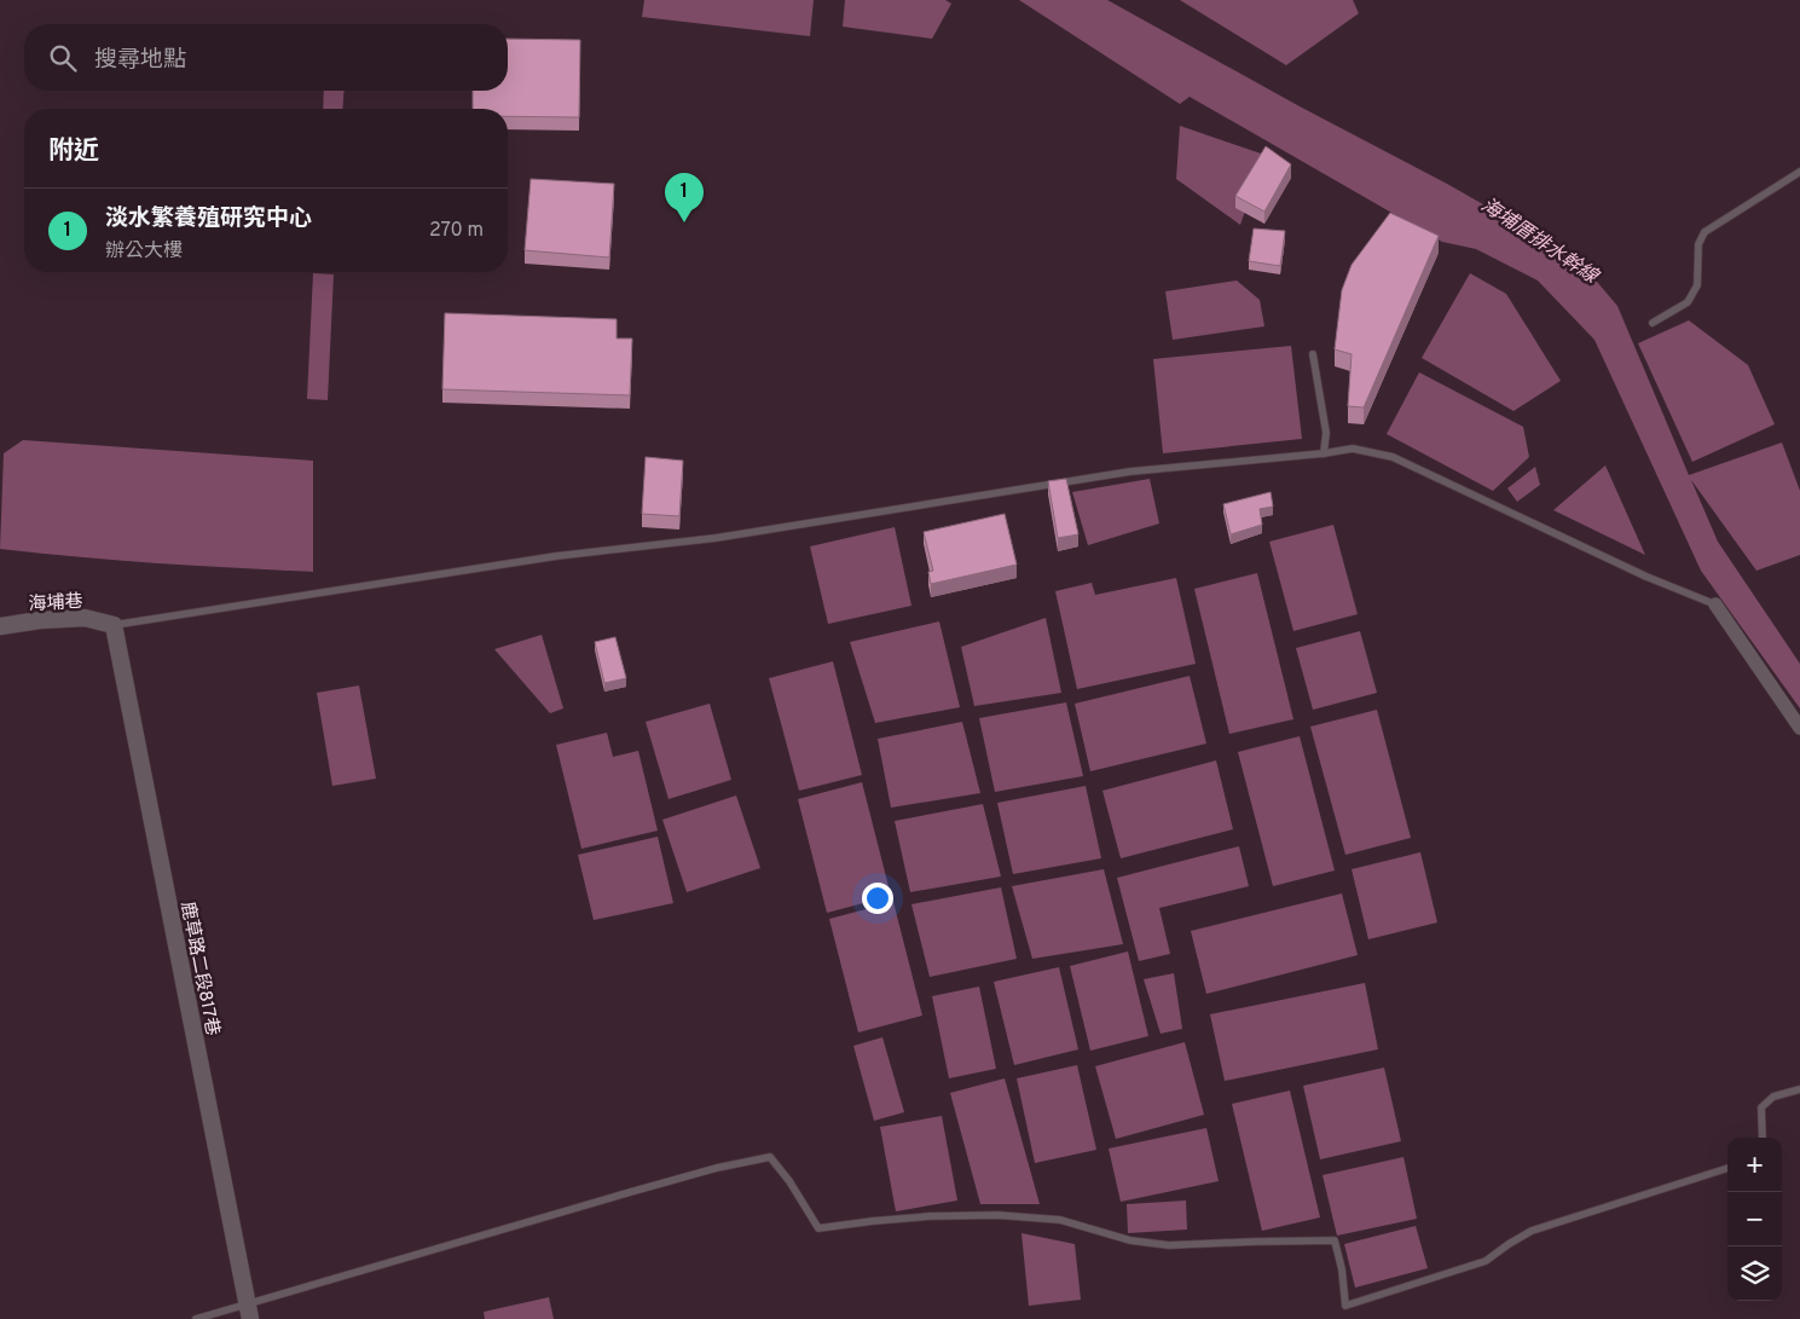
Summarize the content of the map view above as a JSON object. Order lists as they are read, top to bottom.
{
  "streets": {
    "street": ["海埔巷", "鹿草路二段817巷"]
  },
  "crossings": [
    ["海埔巷", "鹿草路二段817巷"]
  ],
  "water": ["海埔厝排水幹線"],
  "page": {
    "search": "搜尋地點",
    "heading": "附近",
    "pins": "1",
    "list": [
      {
        "mark": "1",
        "name": "淡水繁養殖研究中心",
        "note": "辦公大樓",
        "value": "270 m"
      }
    ],
    "map_buttons": ["+", "−"]
  }
}
